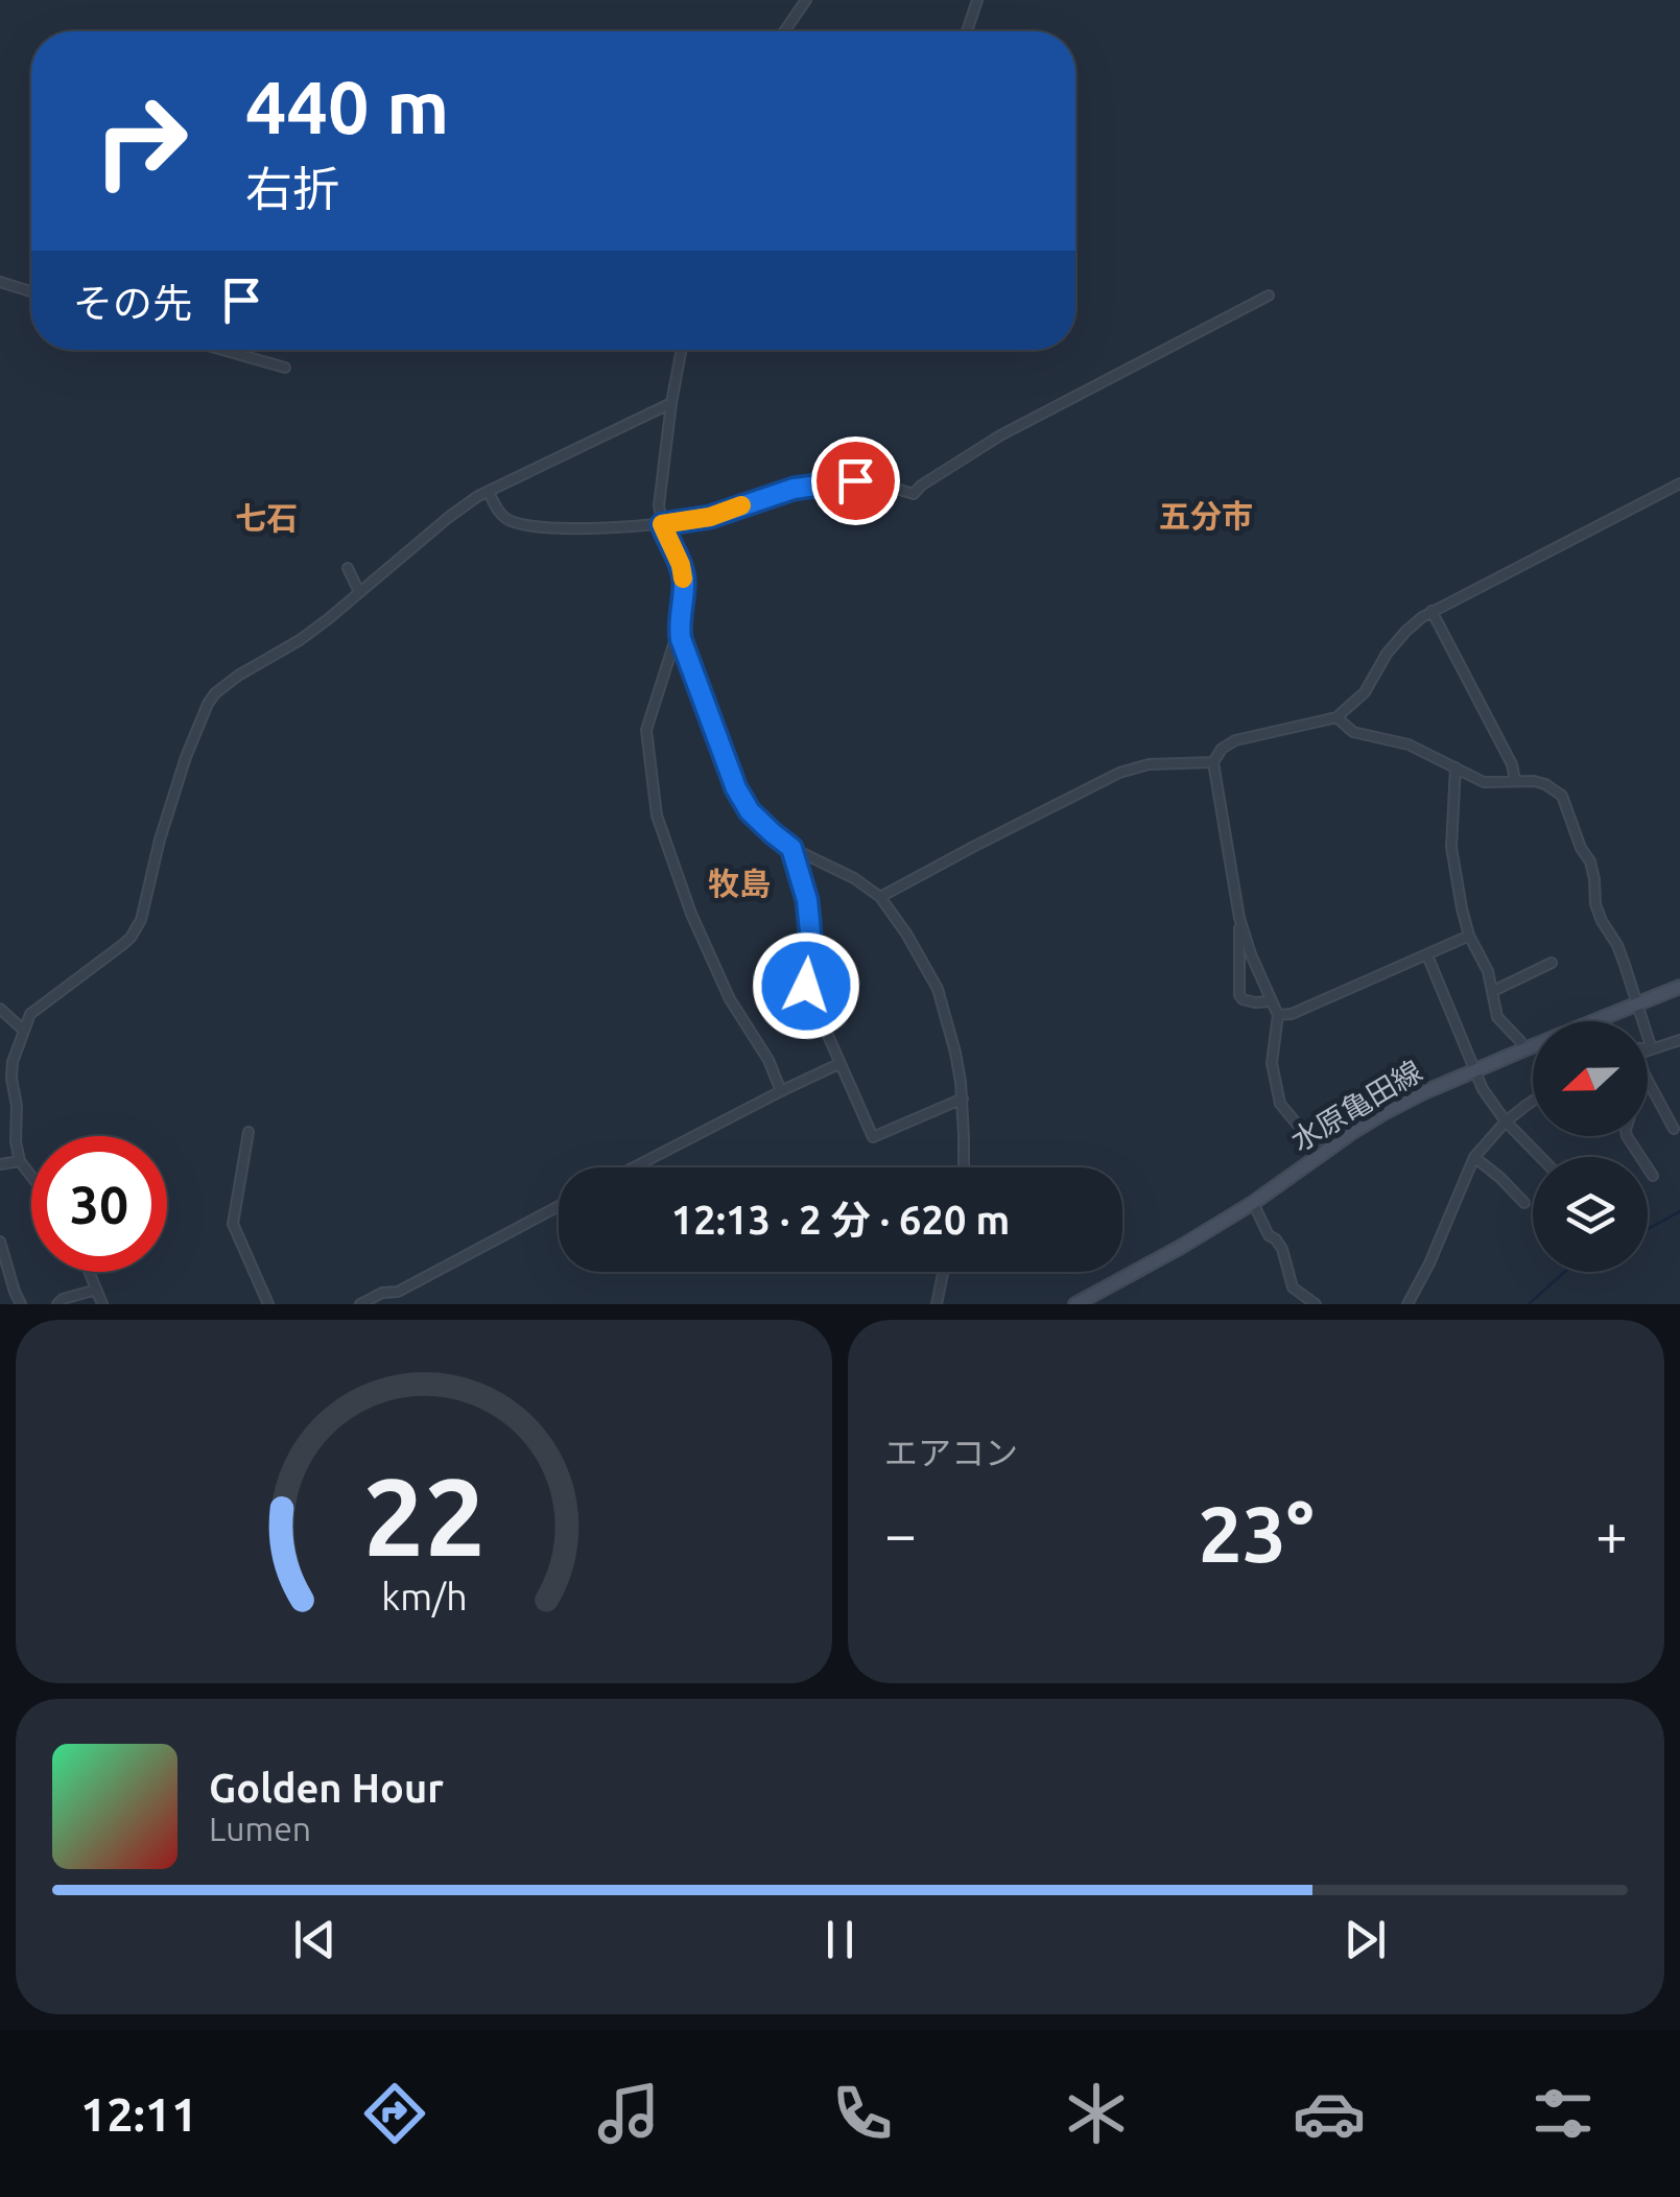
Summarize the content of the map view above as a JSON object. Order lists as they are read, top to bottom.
{
  "streets": {
    "main road": ["水原亀田線"]
  },
  "districts": ["五分市", "七石", "牧島"],
  "north": "left",
  "page": {
    "turn": ["440 m", "右折"],
    "then": "その先",
    "limit": "30",
    "trip": "12:13 · 2 分 · 620 m",
    "tile": "エアコン",
    "heat": ["−", "23°", "+"],
    "song": ["Golden Hour", "Lumen"],
    "tabs": "12:11",
    "gauge": ["22", "km/h"]
  }
}
